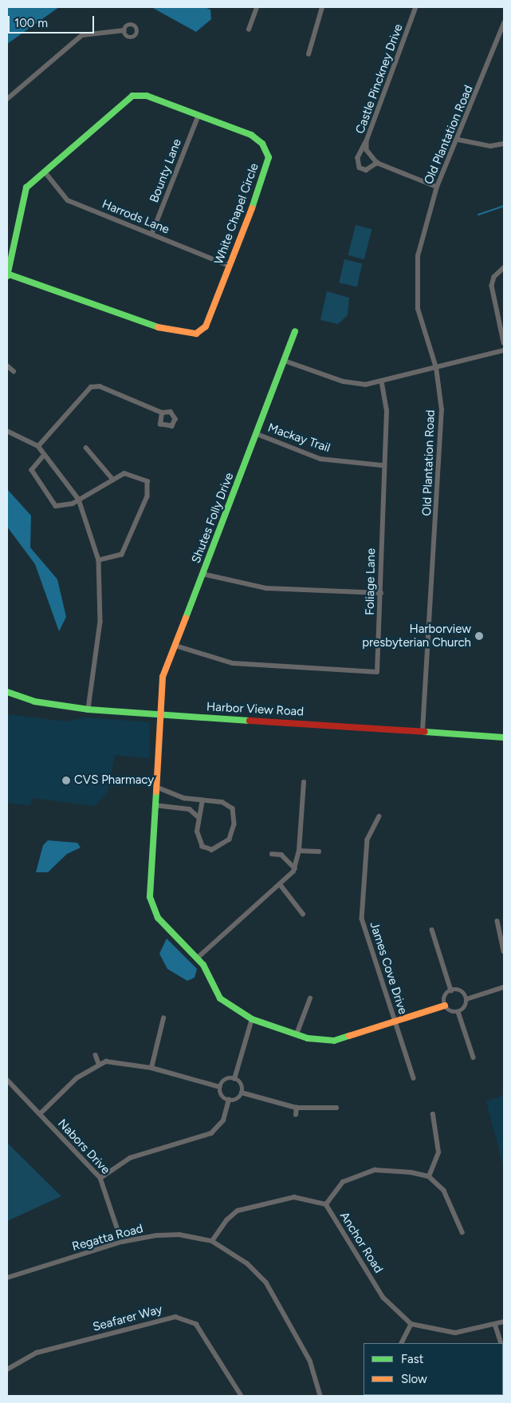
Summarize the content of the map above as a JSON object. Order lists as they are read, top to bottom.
{
  "streets": {
    "street": [
      "Castle Pinckney Drive",
      "Old Plantation Road",
      "Bounty Lane",
      "White Chapel Circle",
      "Harrods Lane",
      "Mackay Trail",
      "Shutes Folly Drive",
      "Foliage Lane",
      "Harbor View Road",
      "James Cove Drive",
      "Nabors Drive",
      "Regatta Road",
      "Anchor Road",
      "Seafarer Way"
    ]
  },
  "crossings": [
    ["Old Plantation Road", "Harbor View Road"],
    ["Bounty Lane", "White Chapel Circle"],
    ["Bounty Lane", "Harrods Lane"],
    ["White Chapel Circle", "Harrods Lane"],
    ["Mackay Trail", "Shutes Folly Drive"],
    ["Mackay Trail", "Foliage Lane"],
    ["Shutes Folly Drive", "Foliage Lane"],
    ["Shutes Folly Drive", "Harbor View Road"],
    ["Shutes Folly Drive", "James Cove Drive"],
    ["Nabors Drive", "Regatta Road"],
    ["Regatta Road", "Anchor Road"]
  ],
  "places": ["Harborview presbyterian Church", "CVS Pharmacy"],
  "legend": ["Fast", "Slow"],
  "scale_bar": "100 m"
}
